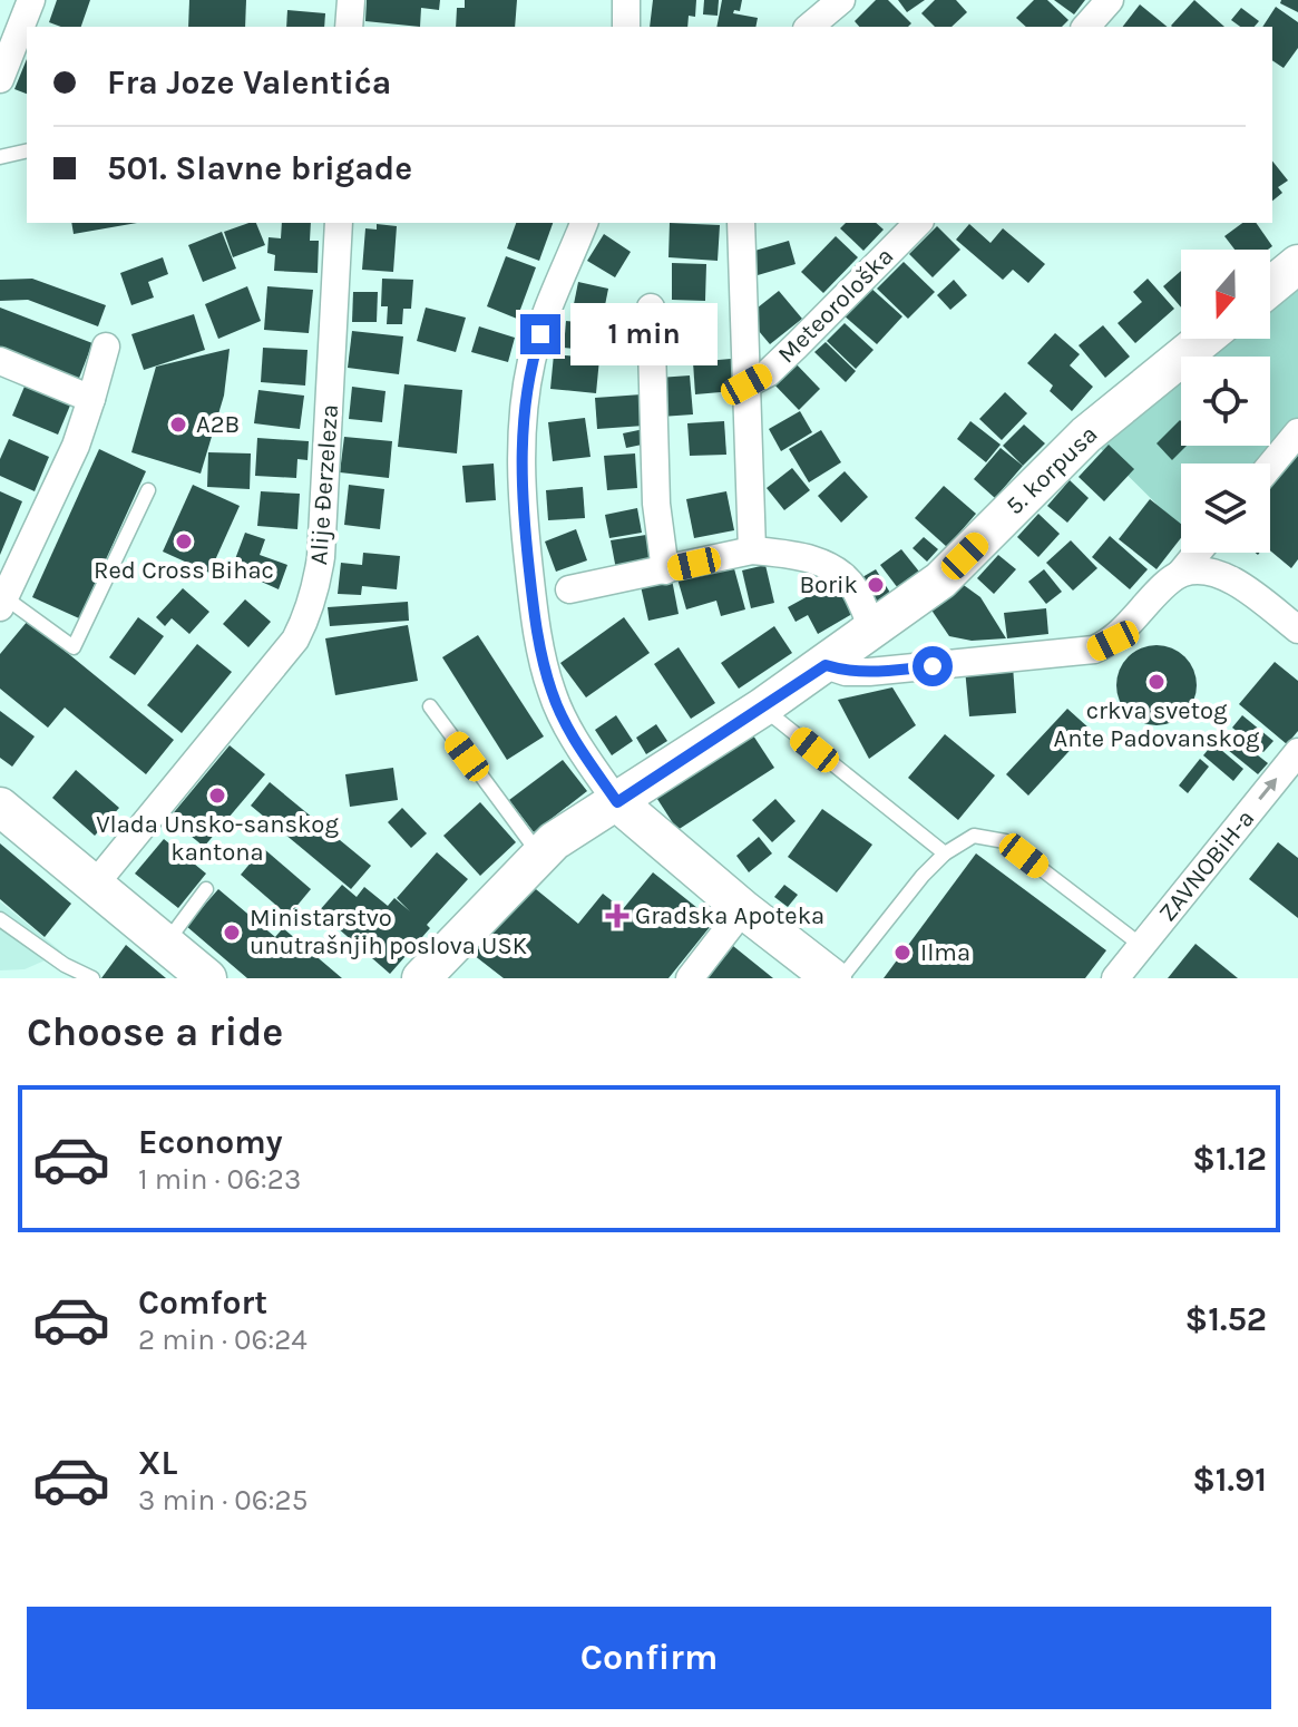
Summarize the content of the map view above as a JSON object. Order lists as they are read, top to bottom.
{
  "streets": {
    "street": [
      "Meteorološka",
      "5. korpusa",
      "Alije Đerzeleza",
      "ZAVNOBiH-a"
    ]
  },
  "one_way": ["ZAVNOBiH-a"],
  "places": {
    "other": [
      "A2B",
      "Red Cross Bihac",
      "Borik",
      "crkva svetog Ante Padovanskog",
      "Vlada Unsko-sanskog kantona",
      "Ministarstvo unutrašnjih poslova USK",
      "Ilma"
    ],
    "health": ["Gradska Apoteka"]
  },
  "north": "bottom",
  "page": {
    "banner": ["Fra Joze Valentića", "501. Slavne brigade"],
    "bubble": "1 min",
    "heading": "Choose a ride",
    "list": [
      {
        "name": "Economy",
        "note": "1 min · 06:23",
        "value": "$1.12"
      },
      {
        "name": "Comfort",
        "note": "2 min · 06:24",
        "value": "$1.52"
      },
      {
        "name": "XL",
        "note": "3 min · 06:25",
        "value": "$1.91"
      }
    ],
    "buttons": "Confirm"
  }
}
